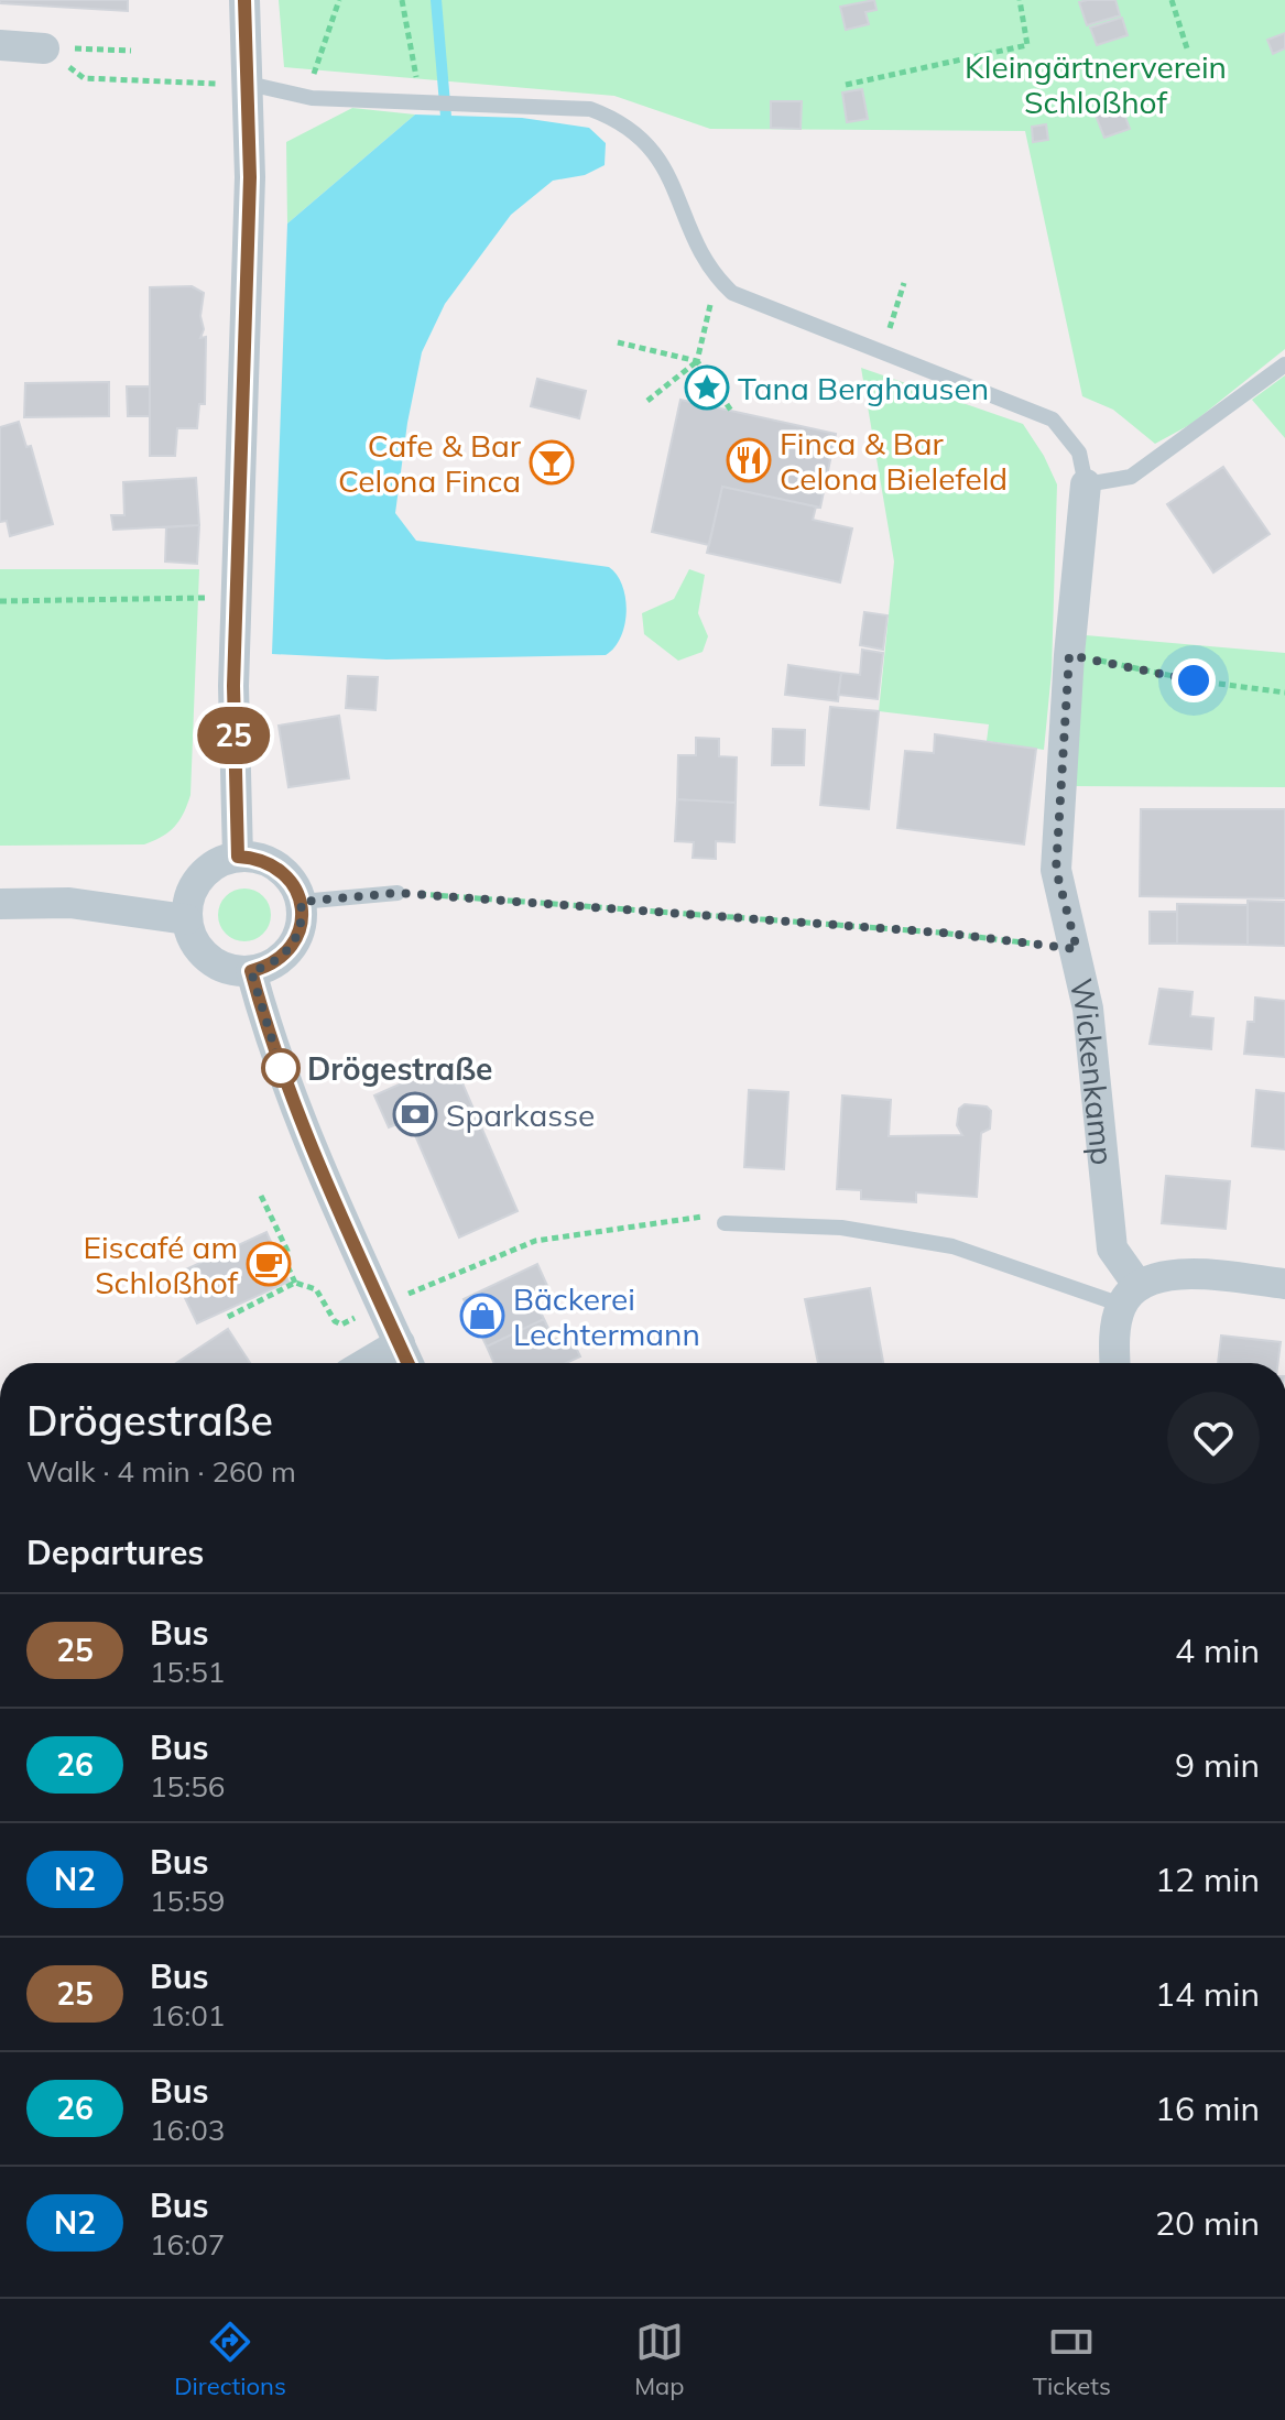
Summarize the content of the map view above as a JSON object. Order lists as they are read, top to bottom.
{
  "streets": {
    "street": ["Wickenkamp"]
  },
  "parks": ["Kleingärtnerverein Schloßhof"],
  "places": {
    "place": ["Tana Berghausen"],
    "restaurant": ["Finca & Bar Celona Bielefeld"],
    "bar": ["Cafe & Bar Celona Finca"],
    "other": ["Drögestraße"],
    "bank": ["Sparkasse"],
    "cafe": ["Eiscafé am Schloßhof"],
    "shop": ["Bäckerei Lechtermann"]
  },
  "lines": ["bus line 25"],
  "page": {
    "on_map": "25",
    "heading": [
      ["Drögestraße", "Walk · 4 min · 260 m"],
      "Departures"
    ],
    "list": [
      {
        "mark": "25",
        "name": "Bus",
        "note": "15:51",
        "value": "4 min"
      },
      {
        "mark": "26",
        "name": "Bus",
        "note": "15:56",
        "value": "9 min"
      },
      {
        "mark": "N2",
        "name": "Bus",
        "note": "15:59",
        "value": "12 min"
      },
      {
        "mark": "25",
        "name": "Bus",
        "note": "16:01",
        "value": "14 min"
      },
      {
        "mark": "26",
        "name": "Bus",
        "note": "16:03",
        "value": "16 min"
      },
      {
        "mark": "N2",
        "name": "Bus",
        "note": "16:07",
        "value": "20 min"
      }
    ],
    "tabs": ["Directions", "Map", "Tickets"]
  }
}
